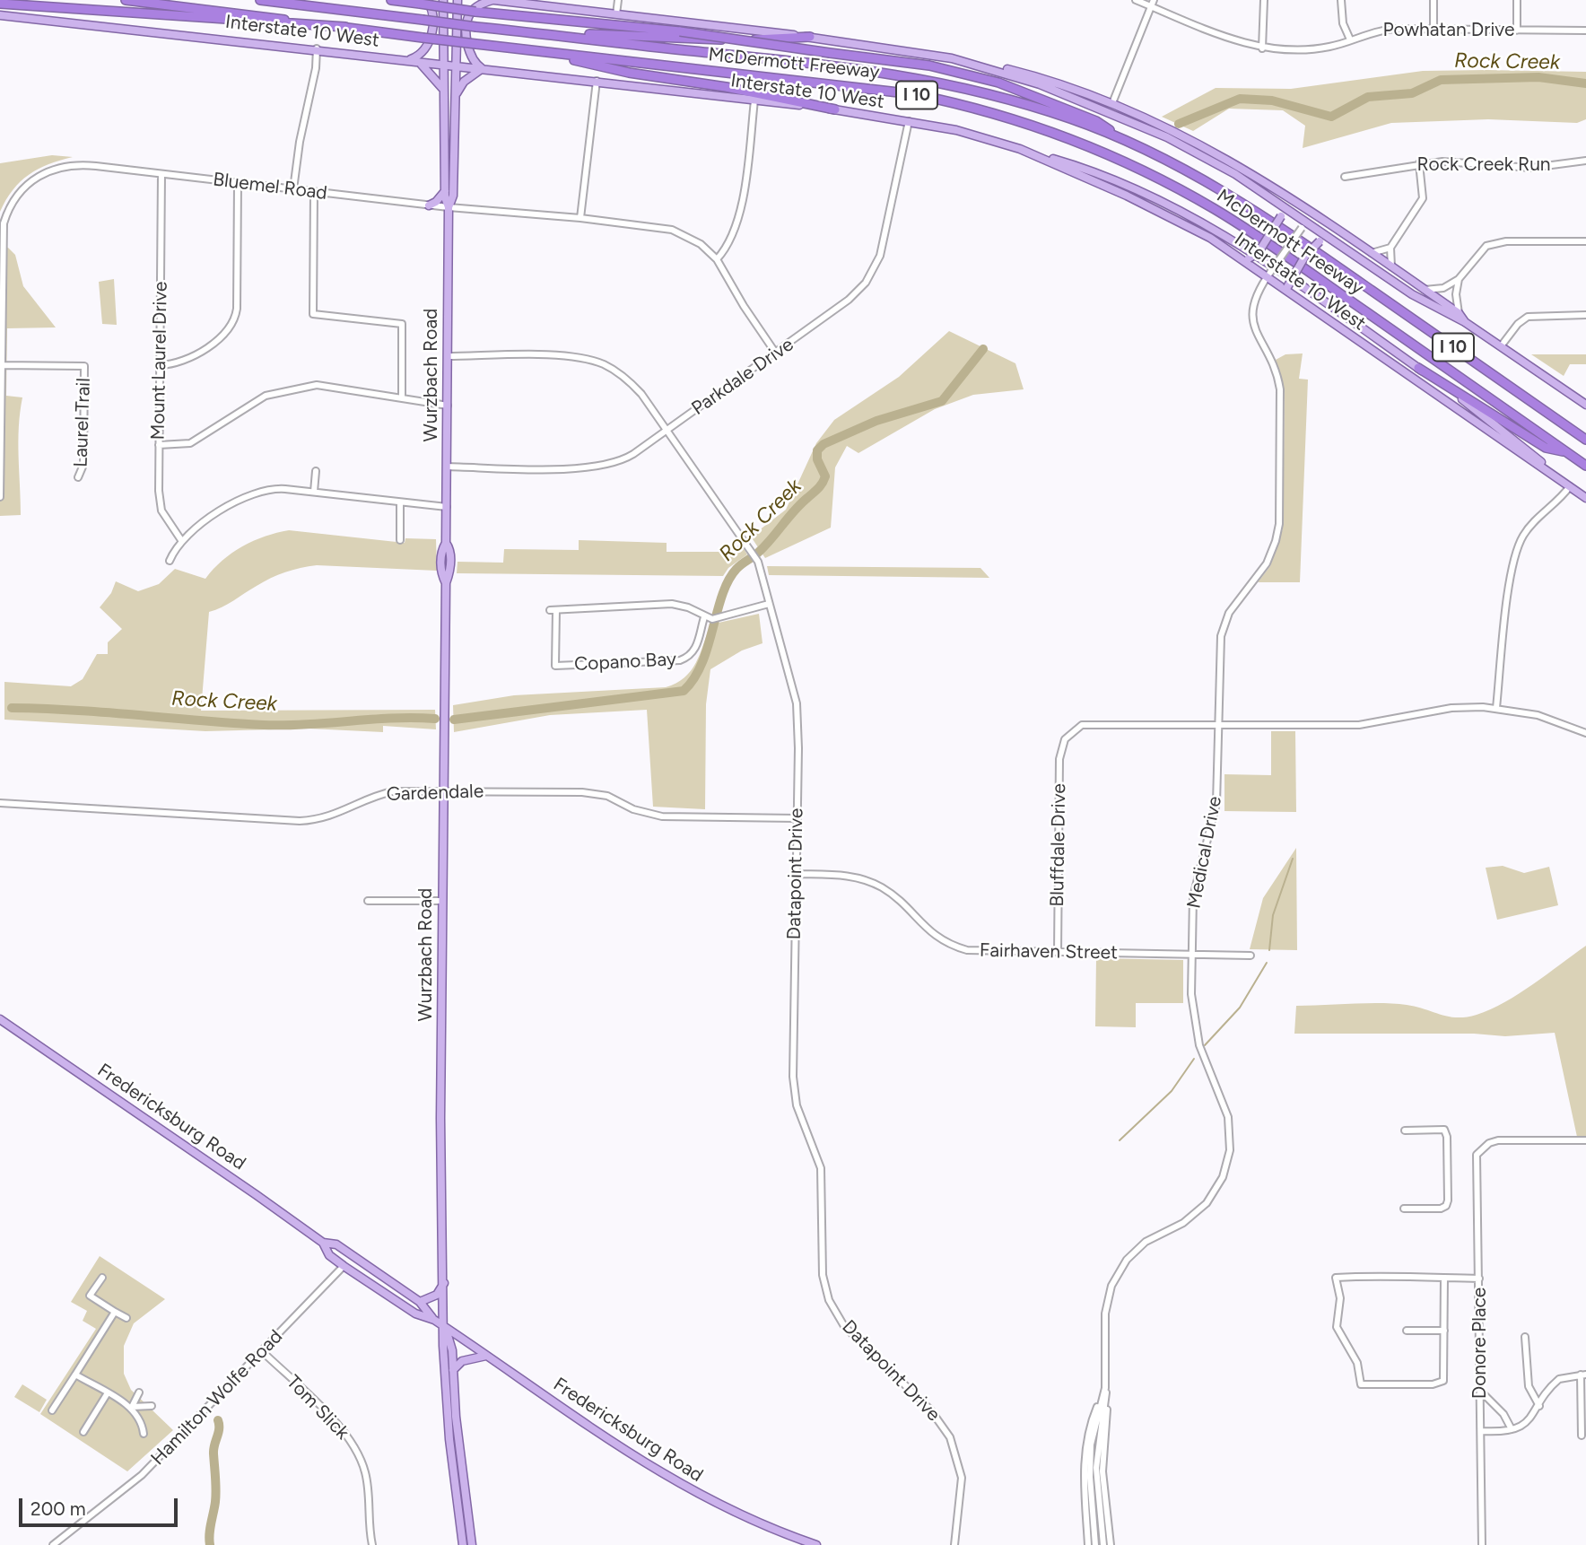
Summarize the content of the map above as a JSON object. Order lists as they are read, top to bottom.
{
  "streets": {
    "highway": ["McDermott Freeway", "I 10"],
    "main road": ["Interstate 10 West", "Wurzbach Road", "Fredericksburg Road"],
    "street": [
      "Powhatan Drive",
      "Rock Creek Run",
      "Bluemel Road",
      "Mount Laurel Drive",
      "Parkdale Drive",
      "Laurel Trail",
      "Copano Bay",
      "Gardendale",
      "Bluffdale Drive",
      "Medical Drive",
      "Datapoint Drive",
      "Fairhaven Street",
      "Donore Place",
      "Hamilton Wolfe Road",
      "Tom Slick"
    ]
  },
  "crossings": [
    ["Interstate 10 West", "Wurzbach Road"],
    ["Interstate 10 West", "Parkdale Drive"],
    ["Interstate 10 West", "Medical Drive"],
    ["Bluemel Road", "Mount Laurel Drive"],
    ["Bluemel Road", "Wurzbach Road"],
    ["Bluemel Road", "Parkdale Drive"],
    ["Bluemel Road", "Laurel Trail"],
    ["Wurzbach Road", "Parkdale Drive"],
    ["Wurzbach Road", "Gardendale"],
    ["Wurzbach Road", "Datapoint Drive"],
    ["Wurzbach Road", "Fredericksburg Road"],
    ["Parkdale Drive", "Datapoint Drive"],
    ["Gardendale", "Datapoint Drive"],
    ["Bluffdale Drive", "Medical Drive"],
    ["Bluffdale Drive", "Fairhaven Street"],
    ["Medical Drive", "Fairhaven Street"],
    ["Datapoint Drive", "Fairhaven Street"],
    ["Fredericksburg Road", "Hamilton Wolfe Road"],
    ["Hamilton Wolfe Road", "Tom Slick"]
  ],
  "water": ["Rock Creek"],
  "scale_bar": "200 m"
}
